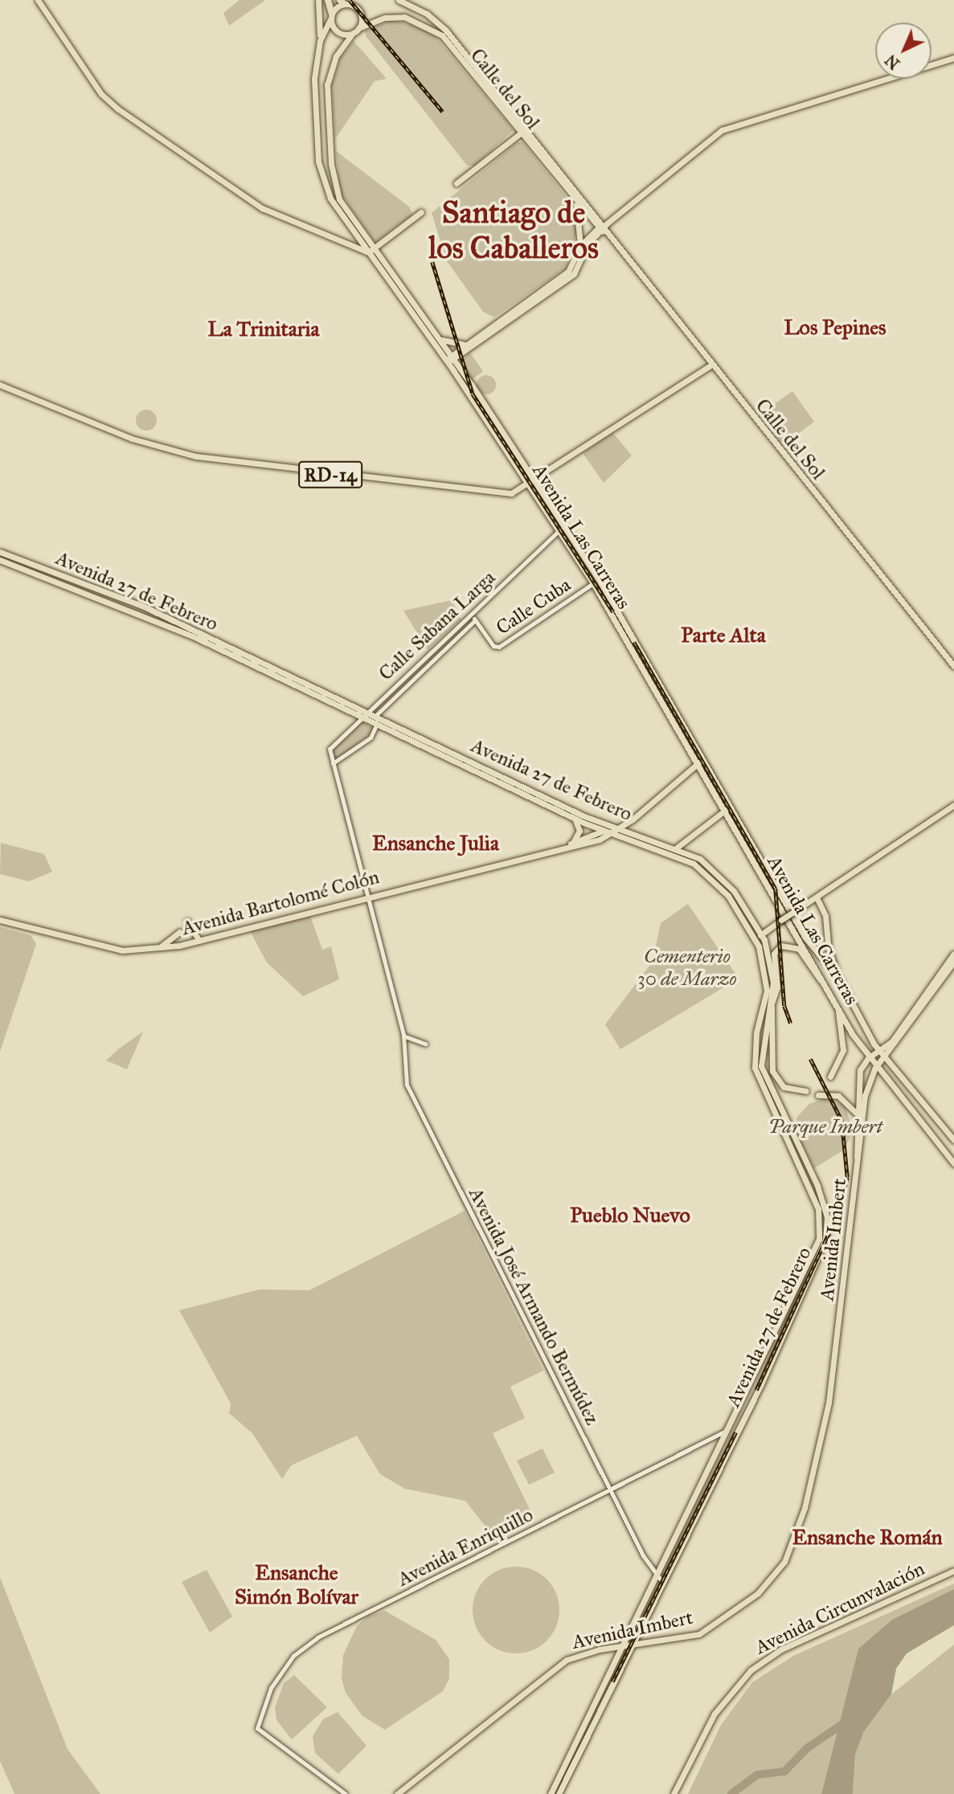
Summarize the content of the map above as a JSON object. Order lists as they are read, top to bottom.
{
  "streets": {
    "main road": [
      "Calle del Sol",
      "RD-14",
      "Avenida Las Carreras",
      "Avenida 27 de Febrero",
      "Avenida Bartolomé Colón",
      "Avenida Imbert",
      "Avenida Circunvalación"
    ],
    "street": [
      "Calle Cuba",
      "Calle Sabana Larga",
      "Avenida José Armando Bermúdez",
      "Avenida Enriquillo"
    ]
  },
  "crossings": [
    ["Calle del Sol", "Avenida Las Carreras"],
    ["RD-14", "Avenida Las Carreras"],
    ["Avenida Las Carreras", "Calle Cuba"],
    ["Avenida Las Carreras", "Calle Sabana Larga"],
    ["Avenida Las Carreras", "Avenida Imbert"],
    ["Avenida 27 de Febrero", "Calle Sabana Larga"],
    ["Avenida 27 de Febrero", "Avenida Bartolomé Colón"],
    ["Avenida 27 de Febrero", "Avenida Imbert"],
    ["Avenida 27 de Febrero", "Avenida José Armando Bermúdez"],
    ["Avenida 27 de Febrero", "Avenida Enriquillo"],
    ["Calle Cuba", "Calle Sabana Larga"],
    ["Calle Sabana Larga", "Avenida José Armando Bermúdez"],
    ["Avenida Bartolomé Colón", "Avenida José Armando Bermúdez"],
    ["Avenida José Armando Bermúdez", "Avenida Enriquillo"]
  ],
  "districts": [
    "Santiago de los Caballeros",
    "Los Pepines",
    "La Trinitaria",
    "Parte Alta",
    "Ensanche Julia",
    "Pueblo Nuevo",
    "Ensanche Román",
    "Ensanche Simón Bolívar"
  ],
  "parks": ["Cementerio 30 de Marzo", "Parque Imbert"],
  "north": "bottom left"
}
